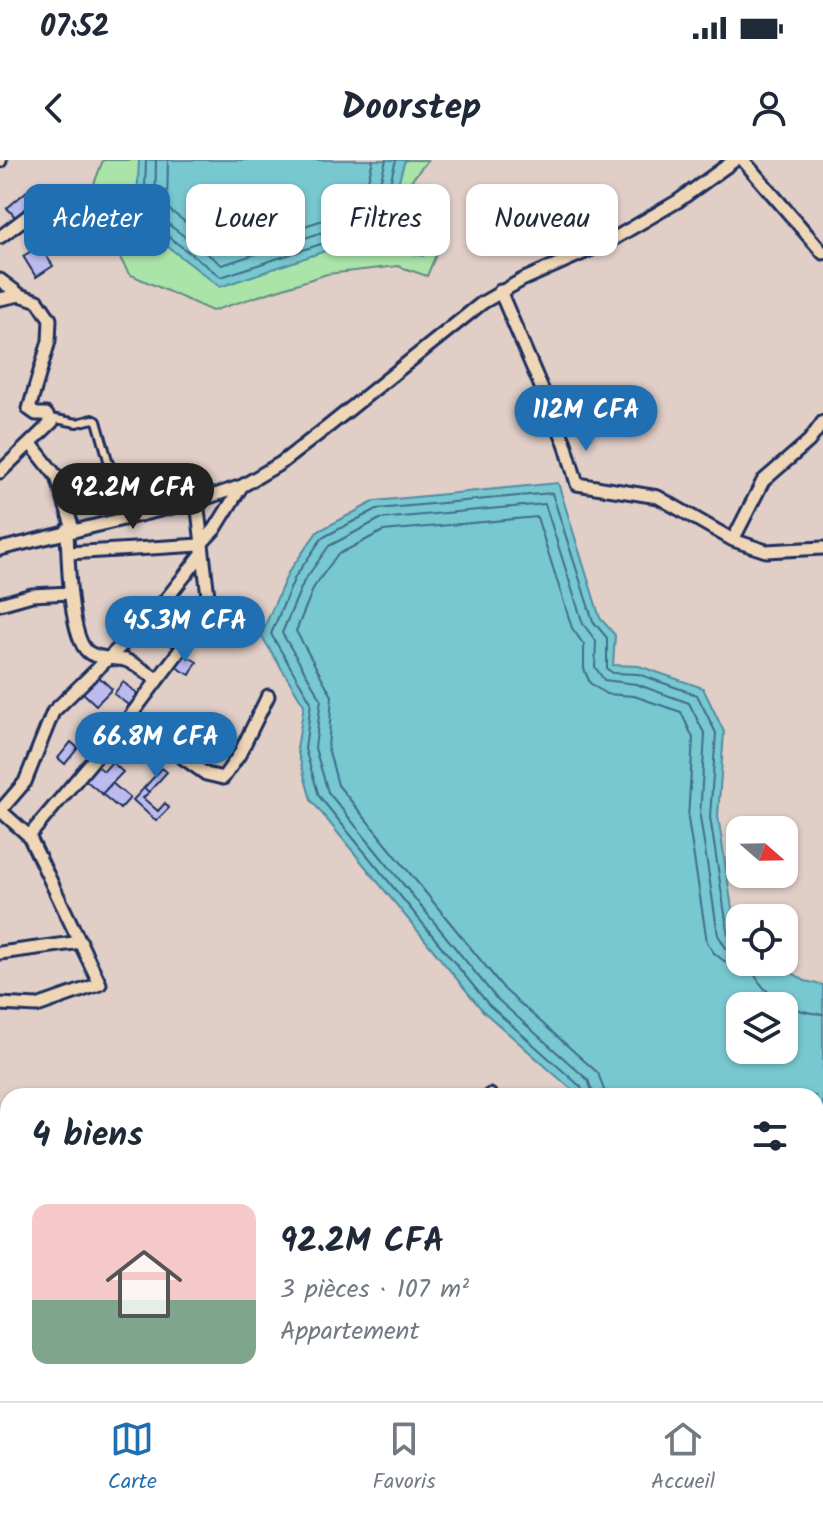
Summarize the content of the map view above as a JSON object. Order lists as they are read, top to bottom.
{
  "north": "right",
  "page": {
    "status": "07:52",
    "header": "Doorstep",
    "chip": [
      "Acheter",
      "Louer",
      "Filtres",
      "Nouveau"
    ],
    "price": [
      "112M CFA",
      "92.2M CFA",
      "45.3M CFA",
      "66.8M CFA"
    ],
    "heading": "4 biens",
    "list": [
      {
        "name": "92.2M CFA",
        "note": "3 pièces · 107 m² · Appartement"
      }
    ],
    "tabs": ["Carte", "Favoris", "Accueil"]
  }
}
